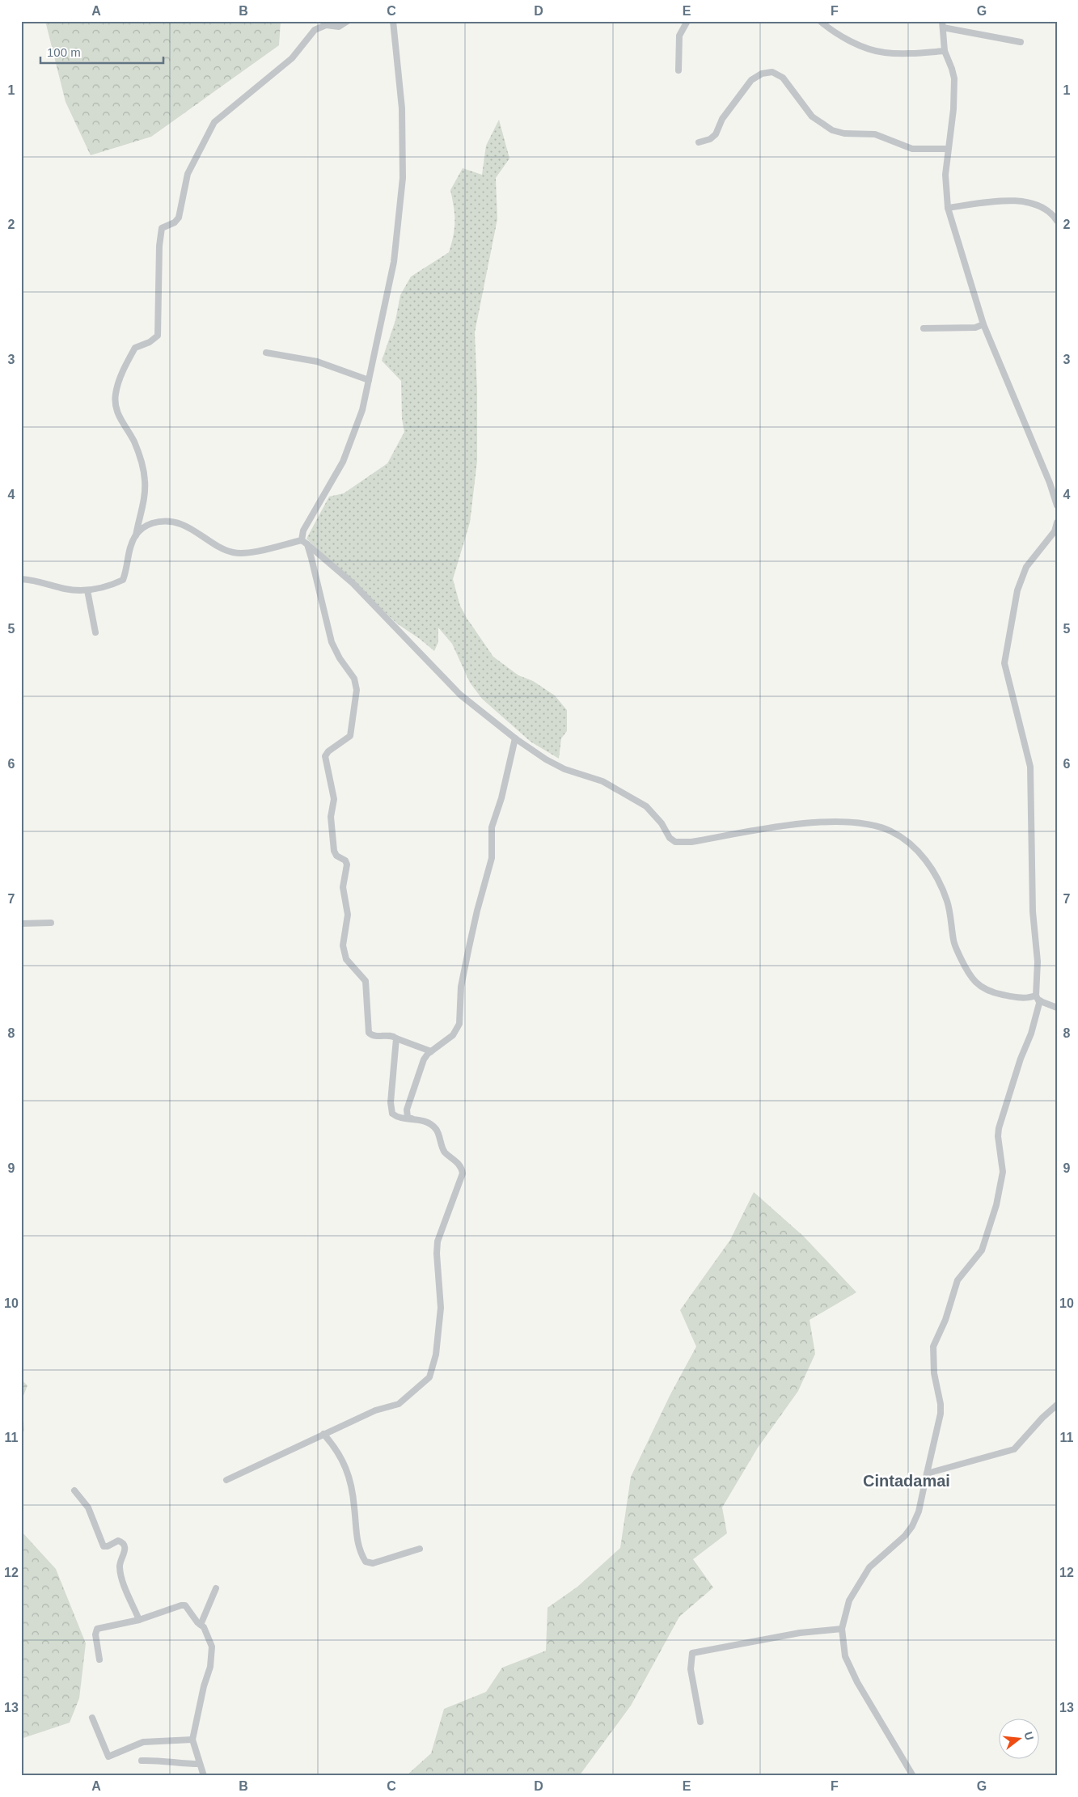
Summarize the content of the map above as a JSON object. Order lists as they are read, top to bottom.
{
  "districts": ["Cintadamai"],
  "scale_bar": "100 m",
  "north": "right",
  "grid": {
    "columns": [
      "A",
      "B",
      "C",
      "D",
      "E",
      "F",
      "G"
    ],
    "rows": [
      "1",
      "2",
      "3",
      "4",
      "5",
      "6",
      "7",
      "8",
      "9",
      "10",
      "11",
      "12",
      "13"
    ]
  }
}
